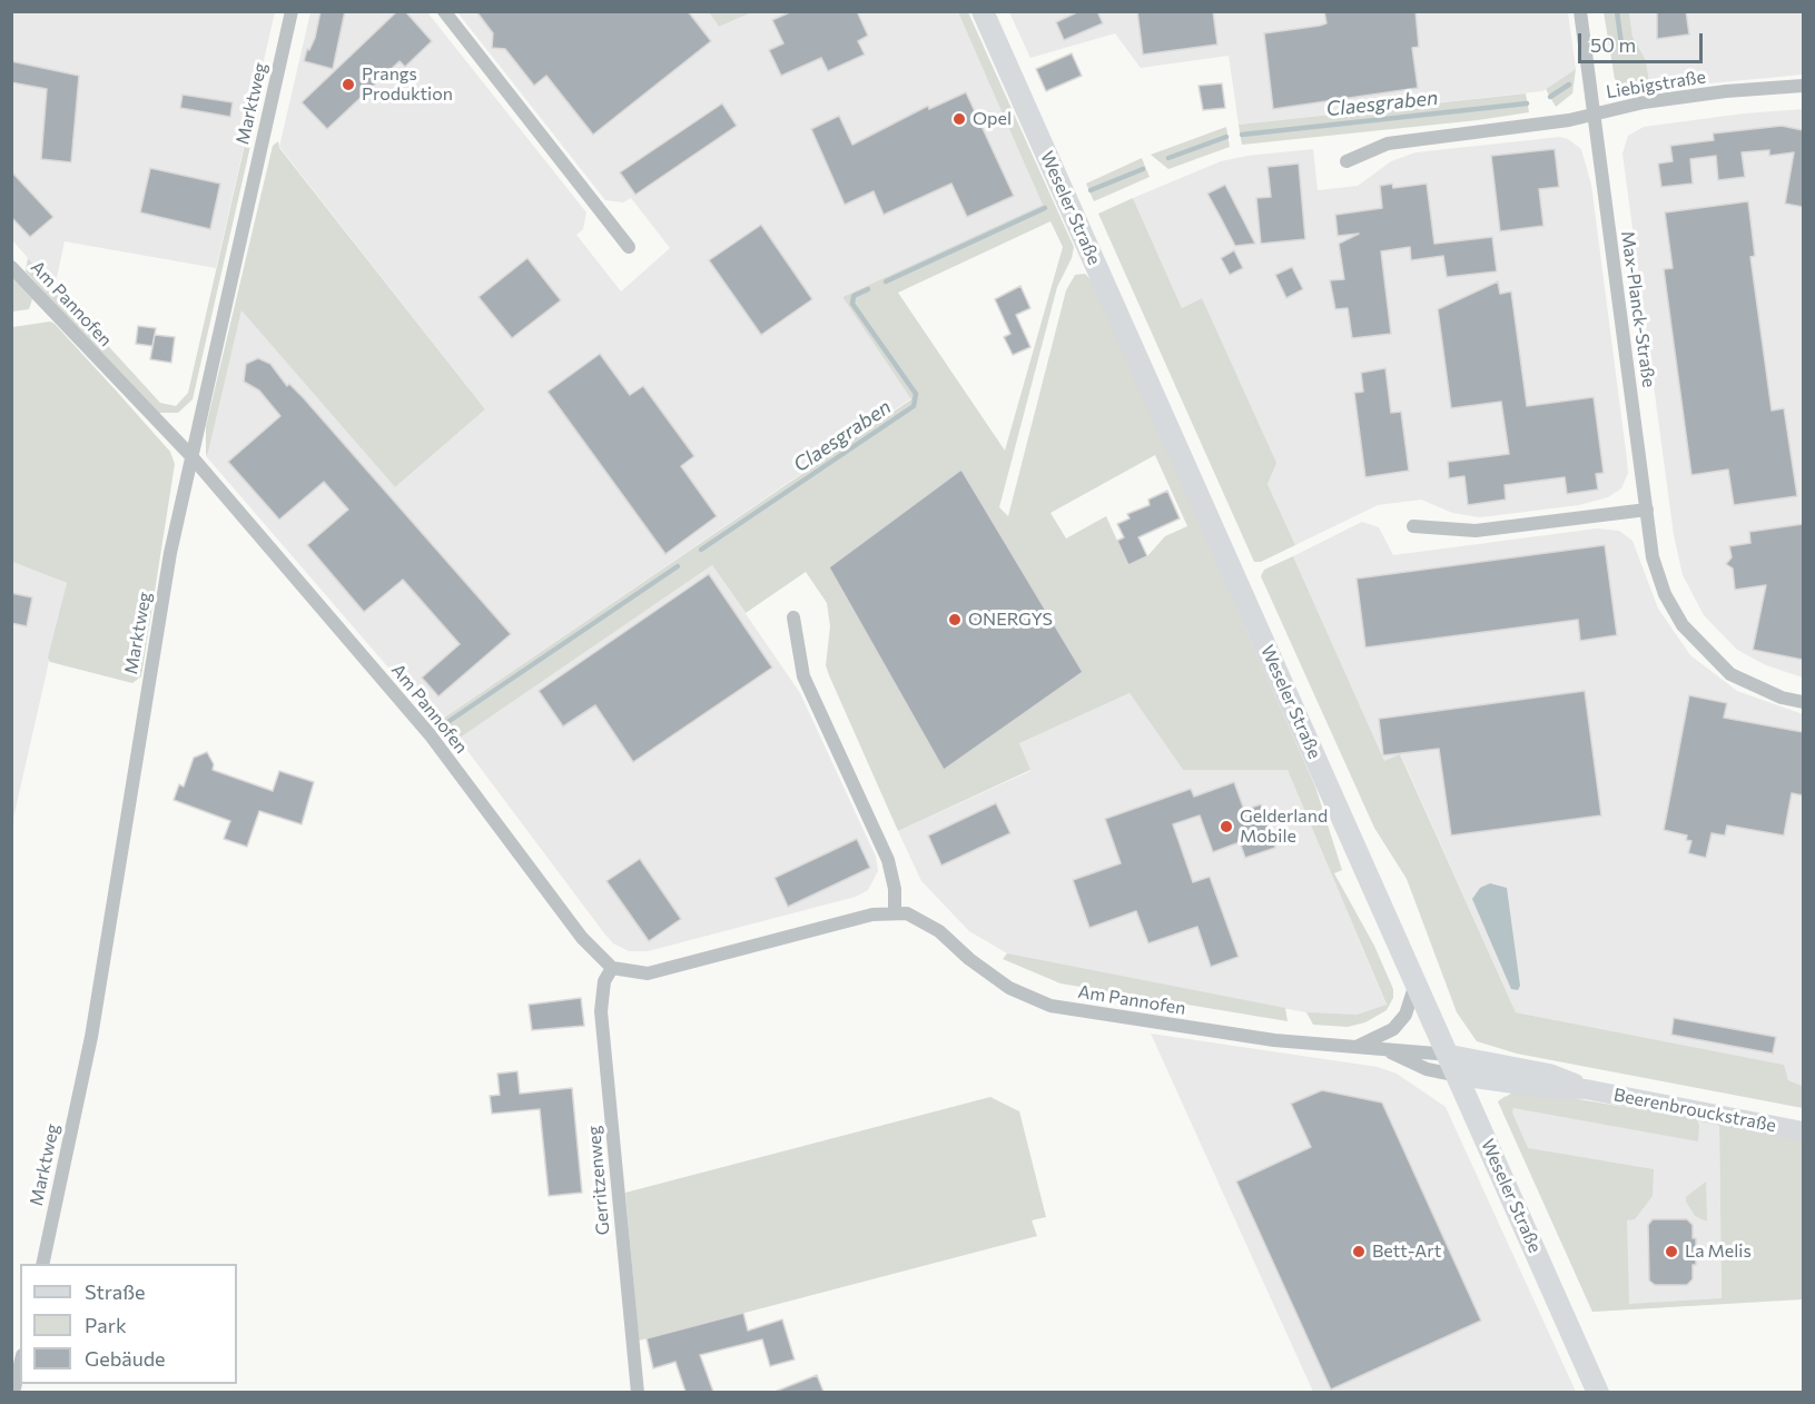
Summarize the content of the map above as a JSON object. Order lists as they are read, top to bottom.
{
  "streets": {
    "main road": ["Weseler Straße", "Beerenbrouckstraße"],
    "street": [
      "Liebigstraße",
      "Marktweg",
      "Am Pannofen",
      "Max-Planck-Straße",
      "Gerritzenweg"
    ]
  },
  "crossings": [
    ["Liebigstraße", "Max-Planck-Straße"],
    ["Marktweg", "Am Pannofen"],
    ["Weseler Straße", "Beerenbrouckstraße"],
    ["Am Pannofen", "Gerritzenweg"]
  ],
  "water": ["Claesgraben"],
  "places": [
    "Prangs Produktion",
    "Opel",
    "ONERGYS",
    "Gelderland Mobile",
    "Bett-Art",
    "La Melis"
  ],
  "legend": ["Straße", "Park", "Gebäude"],
  "scale_bar": "50 m"
}
